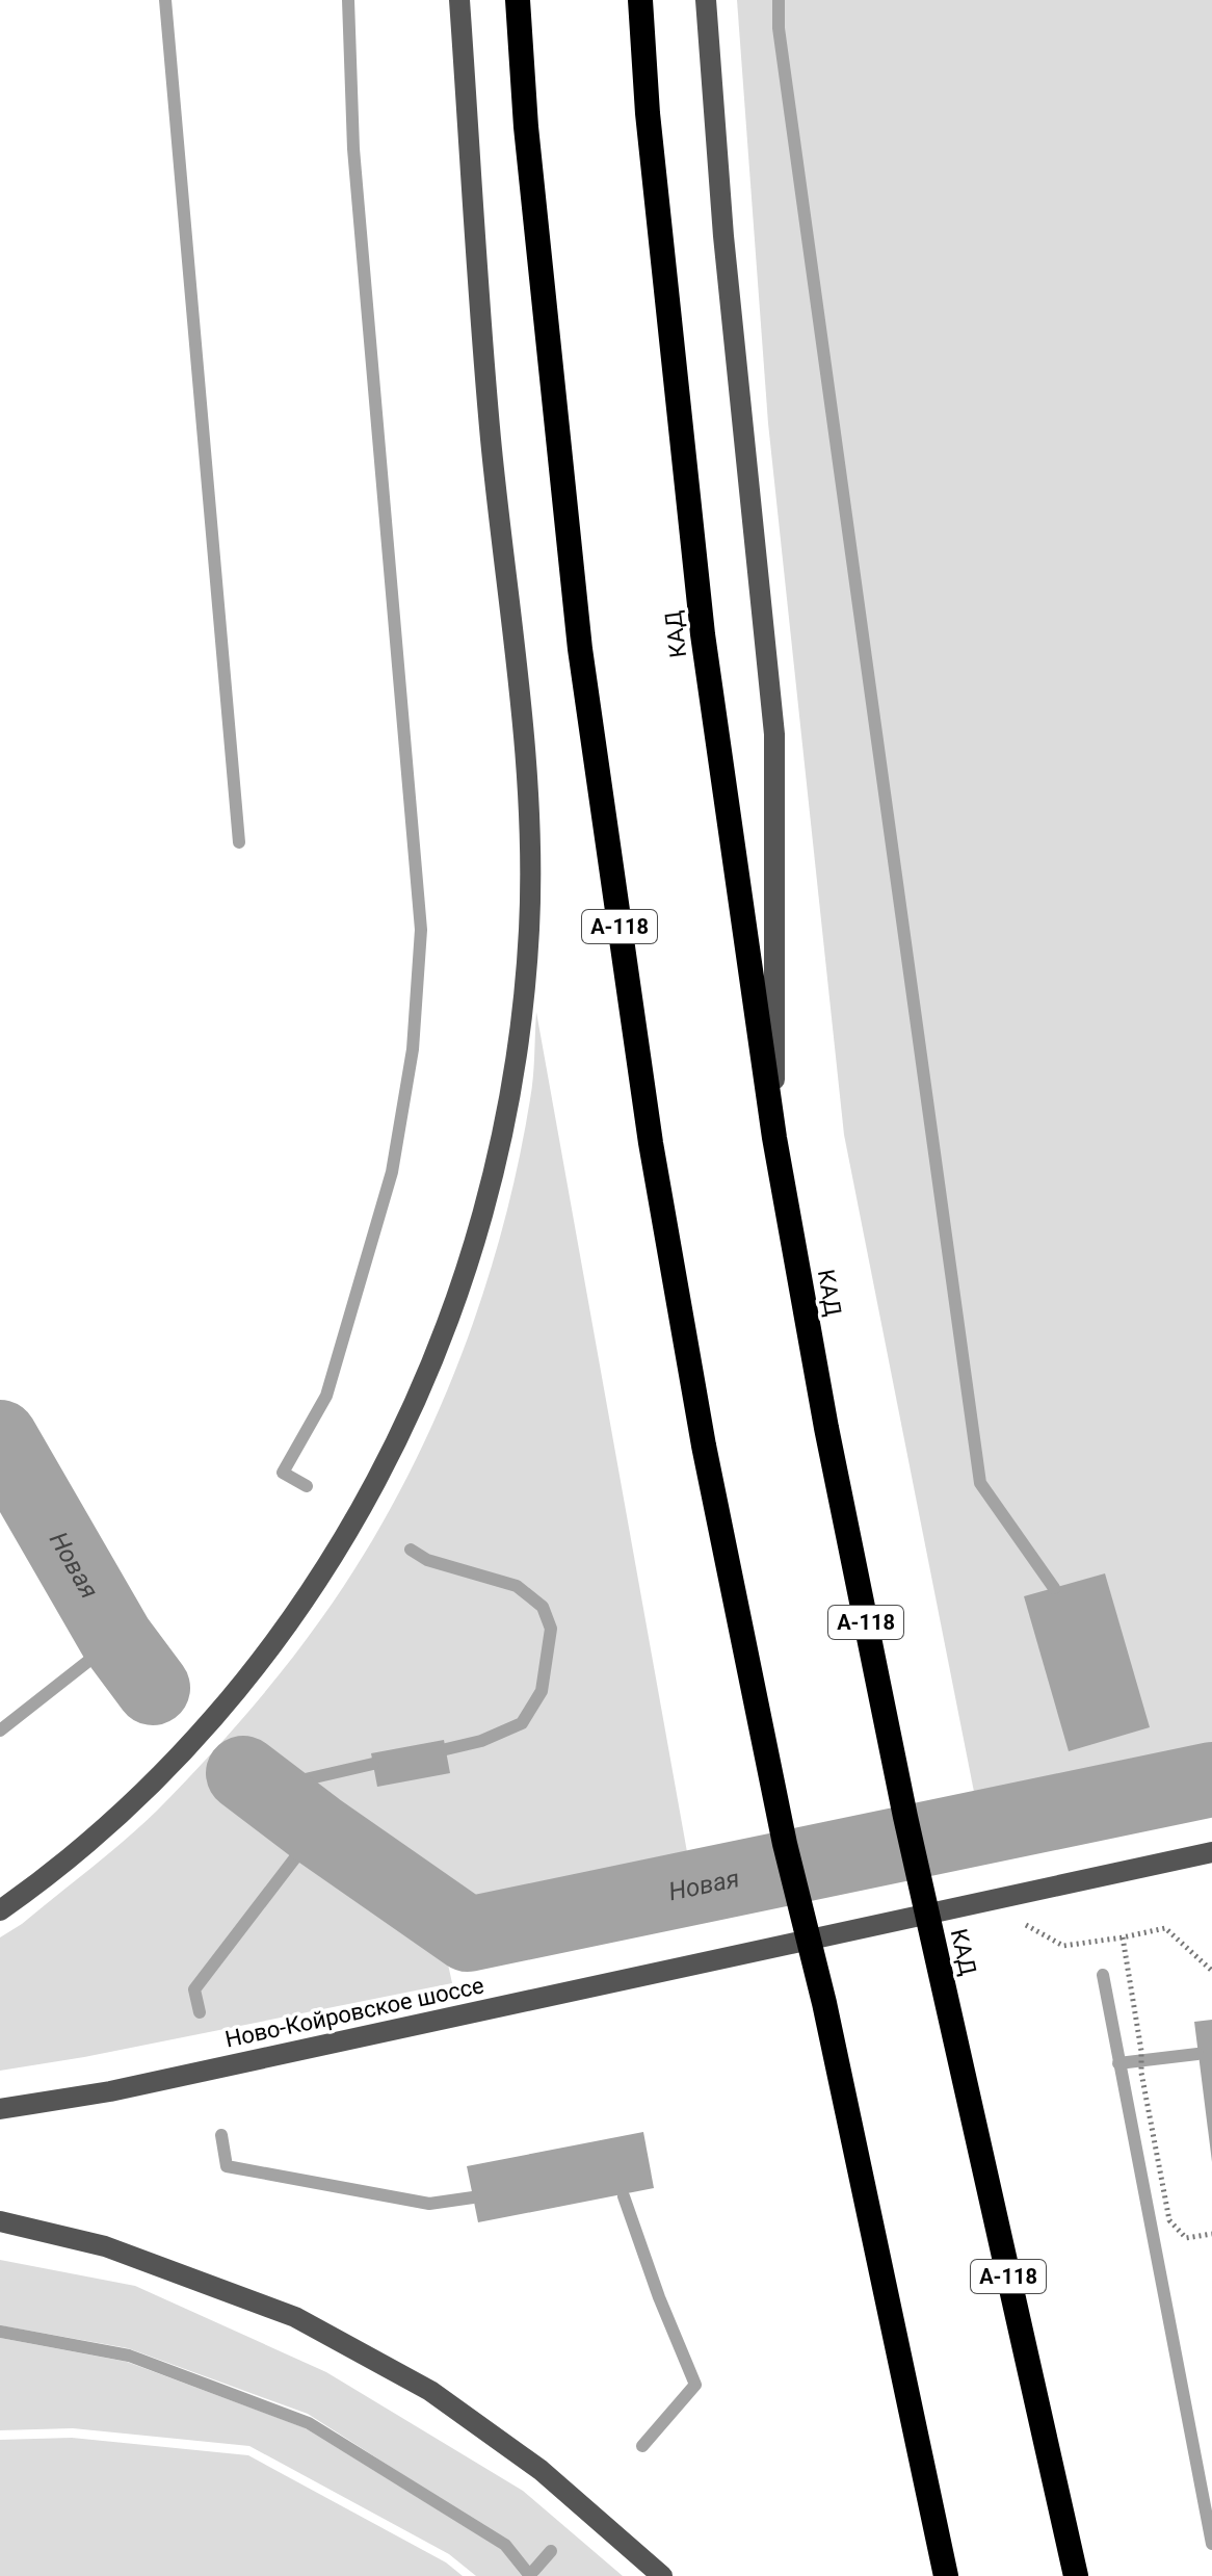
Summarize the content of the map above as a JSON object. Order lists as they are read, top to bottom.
{
  "streets": {
    "highway": ["КАД", "А-118"],
    "street": ["Ново-Койровское шоссе"]
  },
  "water": ["Новая"]
}
